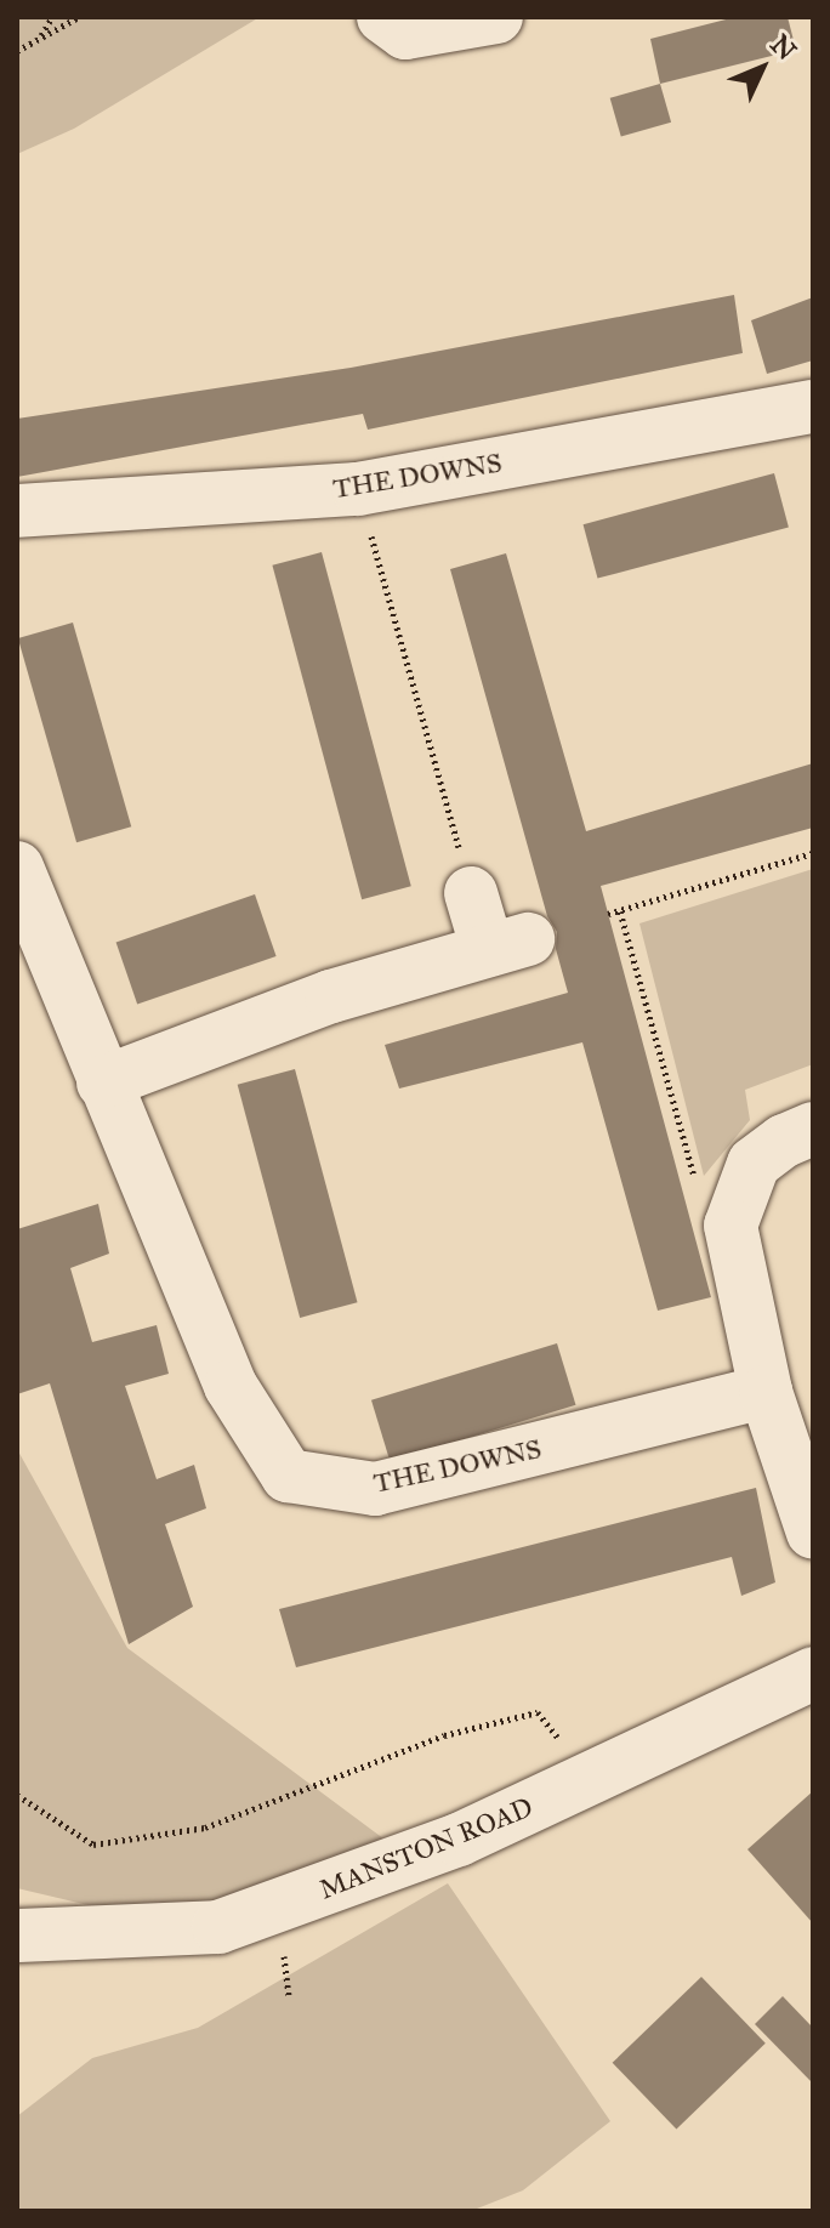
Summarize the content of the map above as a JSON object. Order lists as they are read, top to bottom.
{
  "streets": {
    "street": ["THE DOWNS", "MANSTON ROAD"]
  },
  "north": "top right"
}
